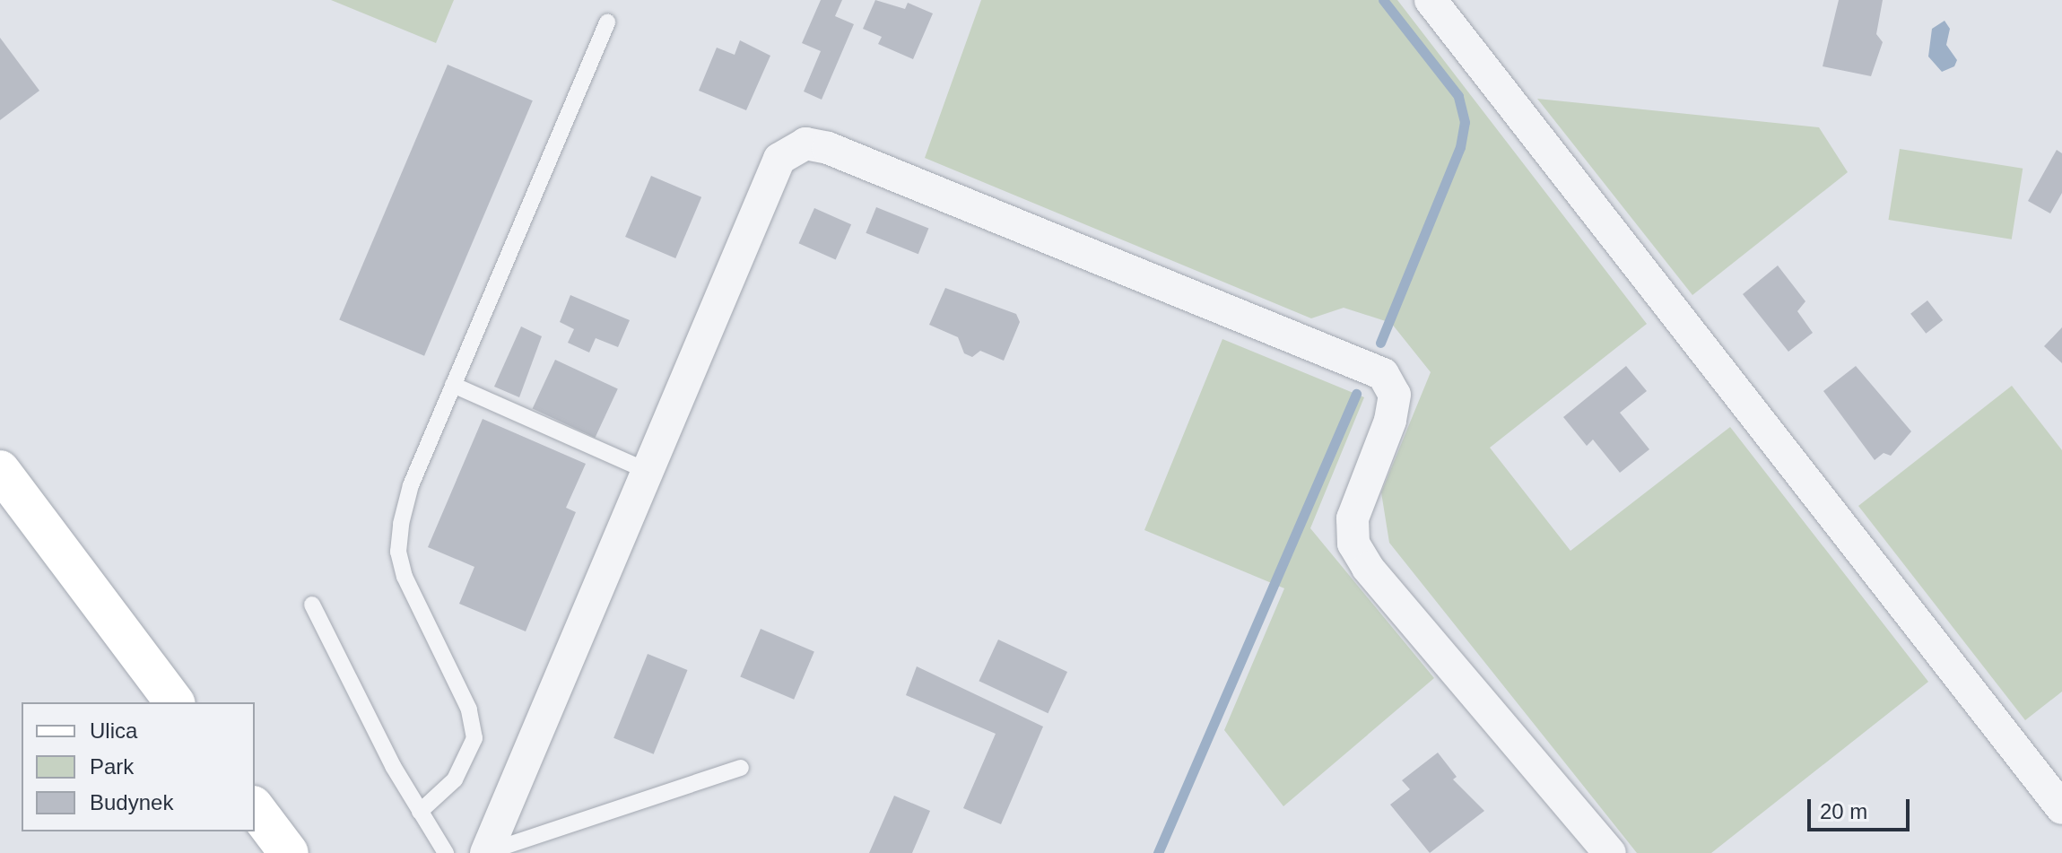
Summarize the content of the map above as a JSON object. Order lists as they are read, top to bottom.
{
  "legend": ["Ulica", "Park", "Budynek"],
  "scale_bar": "20 m"
}
